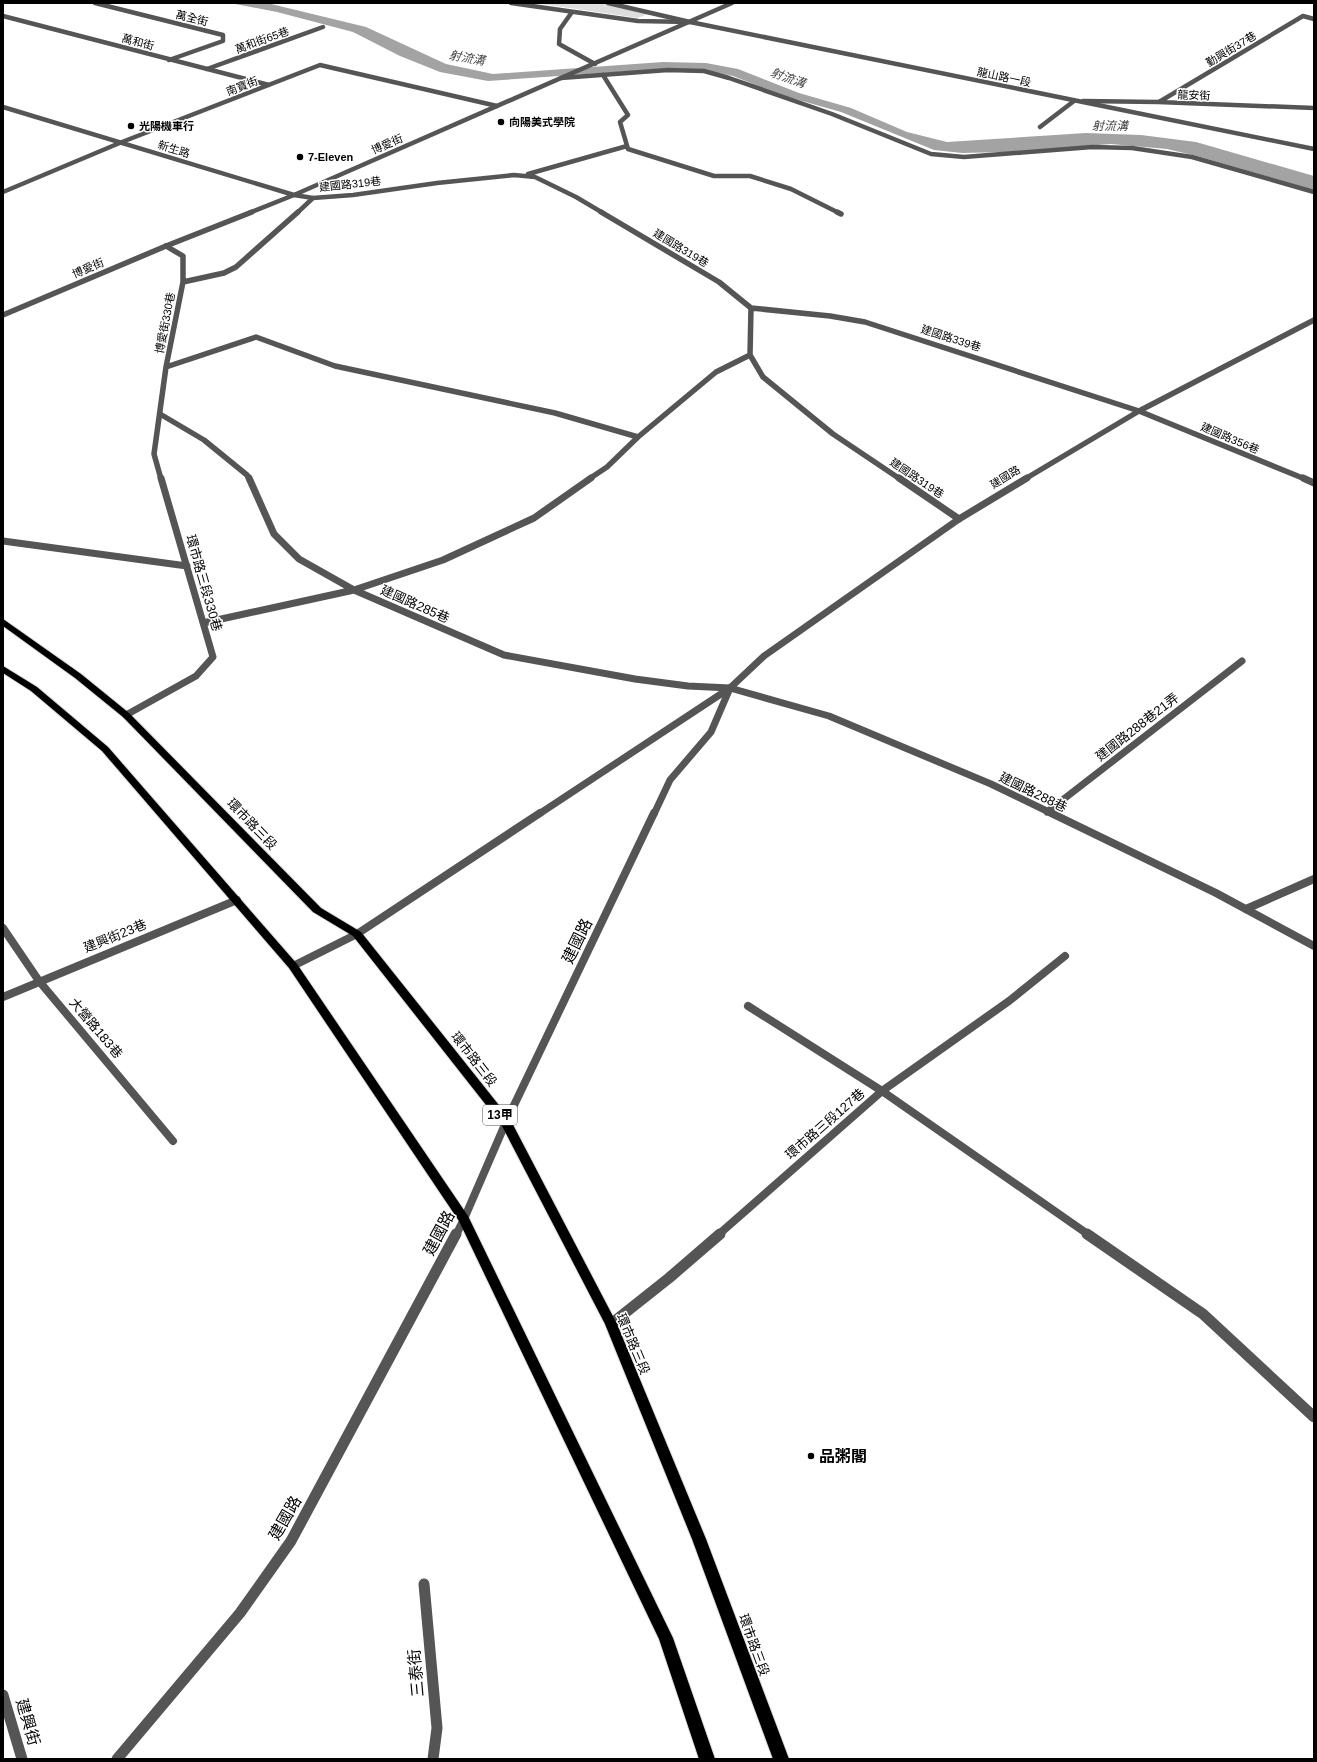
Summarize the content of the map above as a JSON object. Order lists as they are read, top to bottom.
{
  "streets": {
    "main road": ["環市路三段", "13甲"],
    "street": [
      "萬全街",
      "萬和街65巷",
      "萬和街",
      "勤興街37巷",
      "龍山路一段",
      "南寶街",
      "龍安街",
      "博愛街",
      "新生路",
      "建國路319巷",
      "博愛街330巷",
      "建國路339巷",
      "建國路356巷",
      "建國路",
      "環市路三段330巷",
      "建國路285巷",
      "建國路288巷21弄",
      "建國路288巷",
      "建興街23巷",
      "大營路183巷",
      "環市路三段127巷",
      "三泰街",
      "建興街"
    ]
  },
  "crossings": [
    ["萬全街", "萬和街"],
    ["萬和街65巷", "萬和街"],
    ["萬和街", "南寶街"],
    ["勤興街37巷", "龍安街"],
    ["龍山路一段", "龍安街"],
    ["龍山路一段", "博愛街"],
    ["南寶街", "博愛街"],
    ["南寶街", "新生路"],
    ["博愛街", "新生路"],
    ["博愛街", "建國路319巷"],
    ["博愛街", "博愛街330巷"],
    ["新生路", "建國路319巷"],
    ["建國路319巷", "建國路339巷"],
    ["建國路319巷", "建國路"],
    ["博愛街330巷", "環市路三段330巷"],
    ["博愛街330巷", "建國路285巷"],
    ["建國路339巷", "建國路356巷"],
    ["建國路339巷", "建國路"],
    ["建國路356巷", "建國路"],
    ["建國路", "建國路285巷"],
    ["建國路", "建國路288巷"],
    ["建國路", "環市路三段"],
    ["環市路三段330巷", "建國路285巷"],
    ["環市路三段330巷", "環市路三段"],
    ["建國路285巷", "建國路288巷"],
    ["建國路288巷21弄", "建國路288巷"],
    ["環市路三段", "環市路三段127巷"],
    ["建興街23巷", "大營路183巷"]
  ],
  "water": ["射流溝"],
  "places": [
    "向陽美式學院",
    "光陽機車行",
    "7-Eleven",
    "品粥閣"
  ]
}
